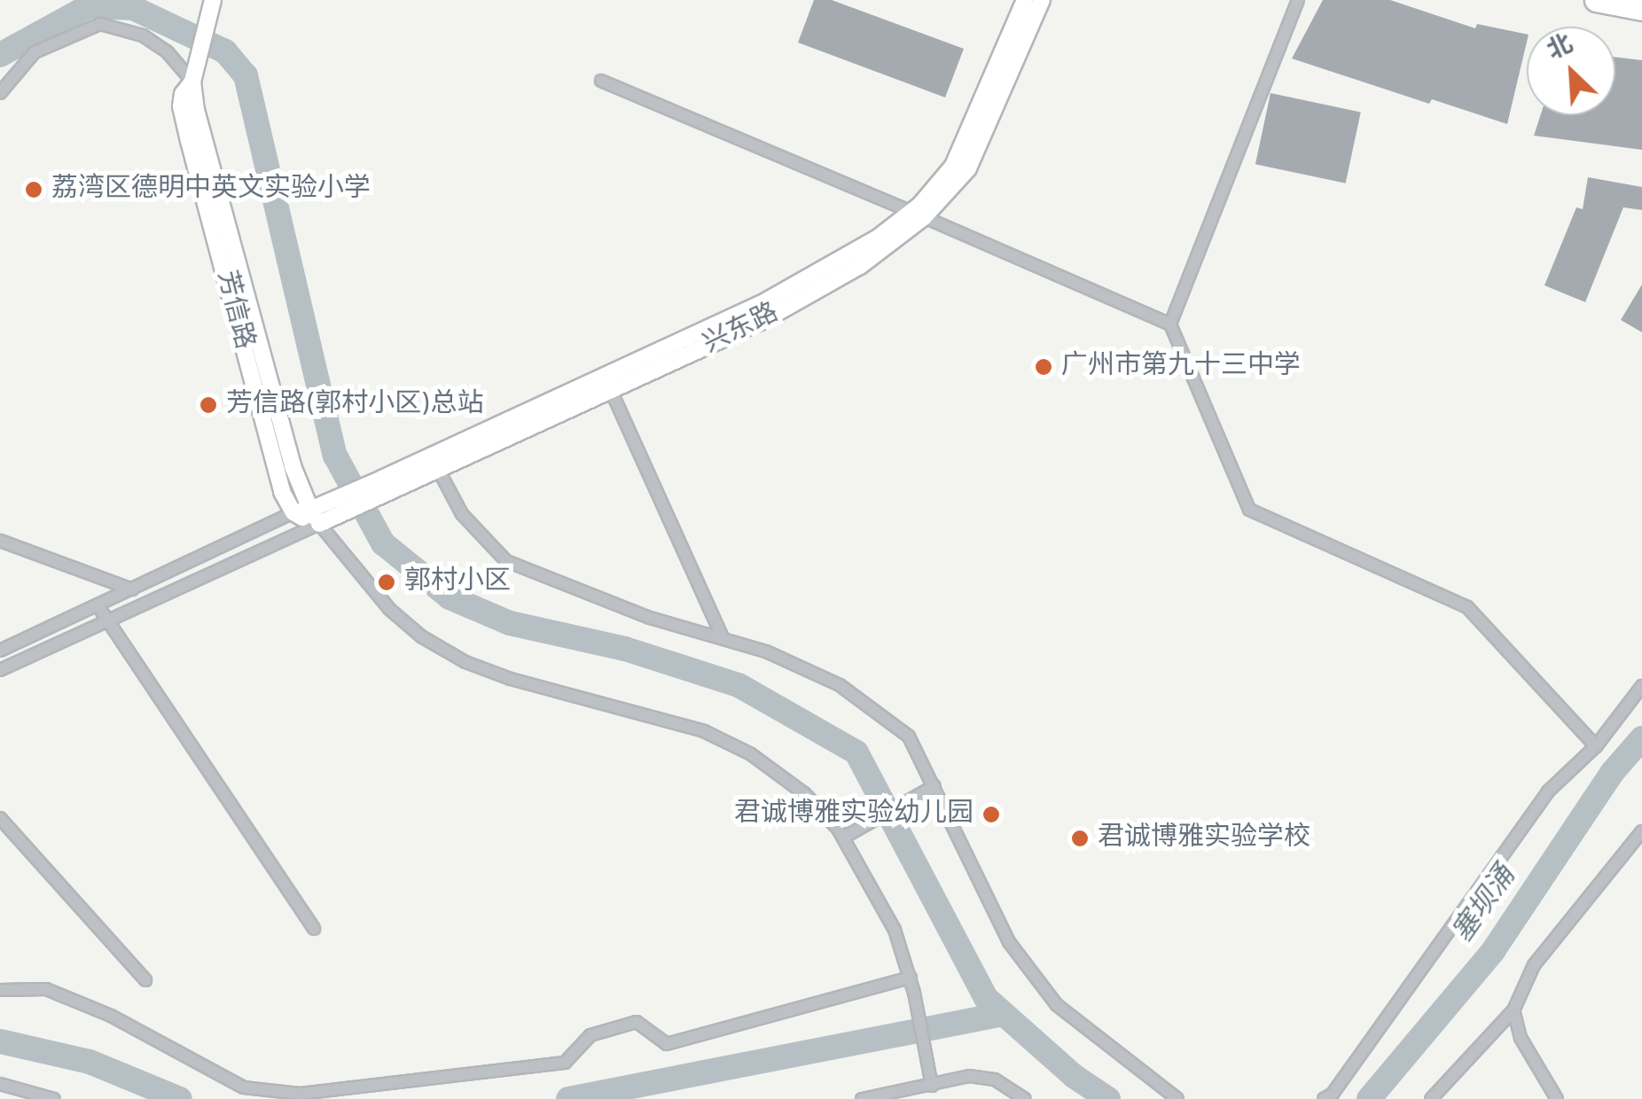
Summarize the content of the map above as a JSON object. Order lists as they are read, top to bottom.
{
  "streets": {
    "street": ["芳信路", "兴东路"]
  },
  "crossings": [
    ["芳信路", "兴东路"]
  ],
  "water": ["塞坝涌"],
  "places": [
    "荔湾区德明中英文实验小学",
    "广州市第九十三中学",
    "芳信路(郭村小区)总站",
    "郭村小区",
    "君诚博雅实验幼儿园",
    "君诚博雅实验学校"
  ],
  "north": "top left"
}
